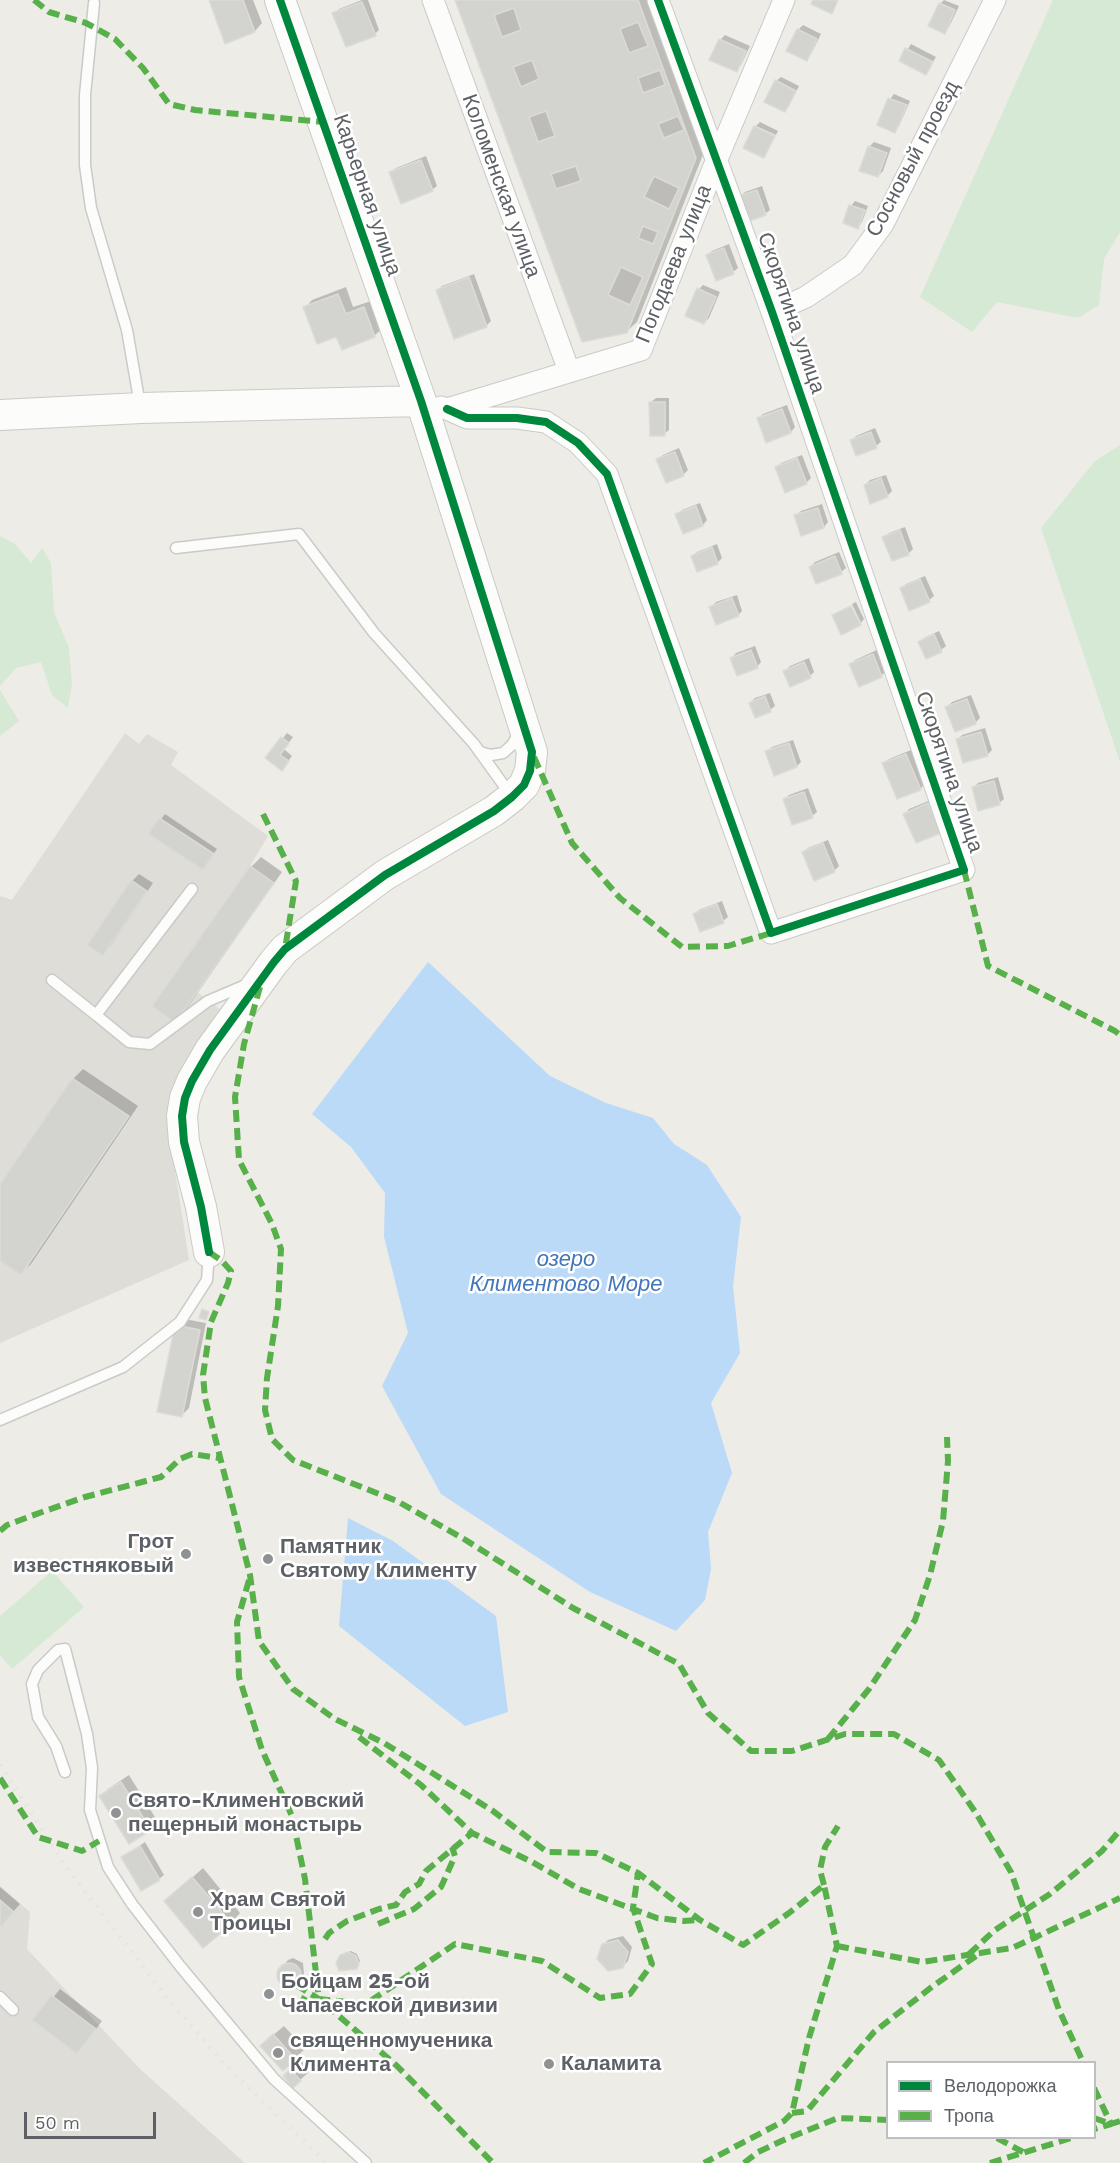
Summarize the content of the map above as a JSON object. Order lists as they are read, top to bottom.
{
  "streets": {
    "street": [
      "Сосновый проезд",
      "Коломенская улица",
      "Карьерная улица",
      "Погодаева улица",
      "Скорятина улица"
    ]
  },
  "crossings": [
    ["Сосновый проезд", "Скорятина улица"],
    ["Коломенская улица", "Погодаева улица"],
    ["Карьерная улица", "Погодаева улица"],
    ["Карьерная улица", "Скорятина улица"],
    ["Погодаева улица", "Скорятина улица"]
  ],
  "water": ["озеро Климентово Море"],
  "places": [
    "Грот известняковый",
    "Памятник Святому Клименту",
    "Свято-Климентовский пещерный монастырь",
    "Храм Святой Троицы",
    "Бойцам 25-ой Чапаевской дивизии",
    "священномученика Климента",
    "Каламита"
  ],
  "legend": ["Велодорожка", "Тропа"],
  "scale_bar": "50 m"
}
